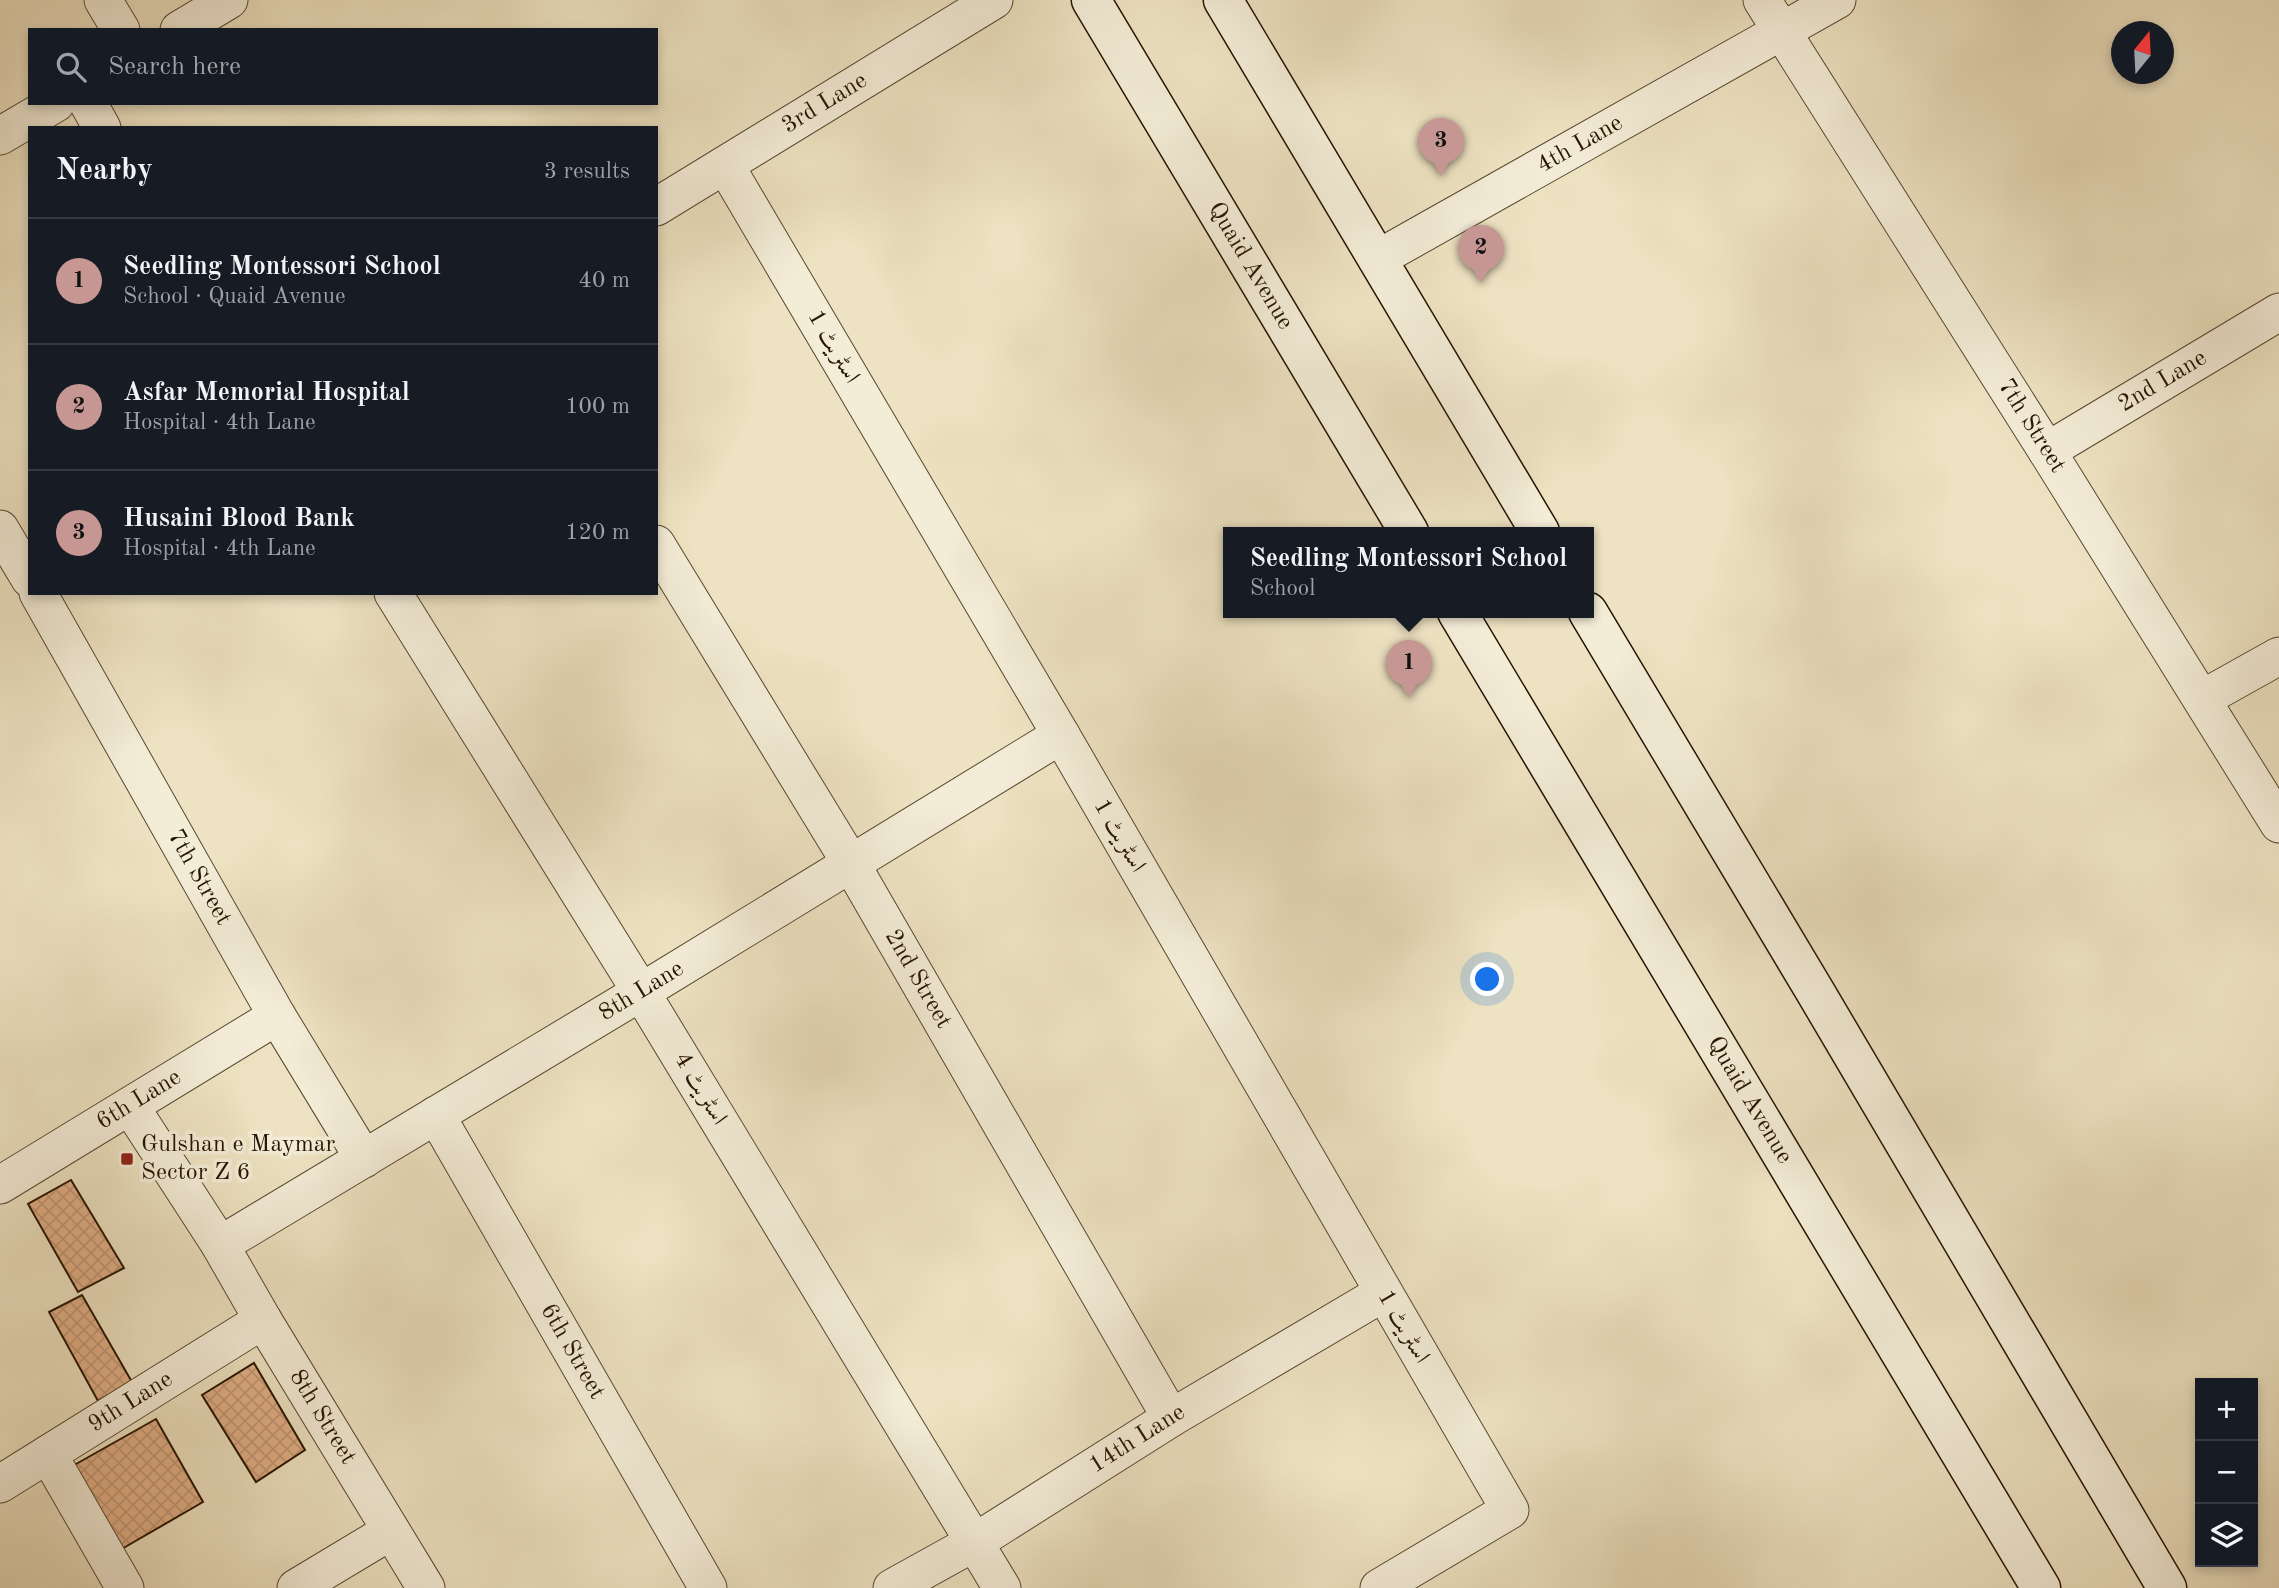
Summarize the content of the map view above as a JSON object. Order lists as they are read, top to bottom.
{
  "streets": {
    "main road": ["Quaid Avenue"],
    "street": [
      "3rd Lane",
      "4th Lane",
      "اسٹریٹ 1",
      "2nd Lane",
      "7th Street",
      "2nd Street",
      "8th Lane",
      "اسٹریٹ 4",
      "6th Lane",
      "6th Street",
      "9th Lane",
      "8th Street",
      "14th Lane"
    ]
  },
  "crossings": [
    ["3rd Lane", "اسٹریٹ 1"],
    ["4th Lane", "7th Street"],
    ["اسٹریٹ 1", "8th Lane"],
    ["اسٹریٹ 1", "14th Lane"],
    ["2nd Lane", "7th Street"],
    ["7th Street", "8th Lane"],
    ["7th Street", "6th Lane"],
    ["2nd Street", "8th Lane"],
    ["2nd Street", "14th Lane"],
    ["8th Lane", "اسٹریٹ 4"],
    ["8th Lane", "6th Street"],
    ["8th Lane", "8th Street"],
    ["اسٹریٹ 4", "14th Lane"],
    ["6th Lane", "8th Street"],
    ["9th Lane", "8th Street"]
  ],
  "places": {
    "transit": ["Gulshan e Maymar Sector Z 6"]
  },
  "north": "top",
  "page": {
    "search": "Search here",
    "pins": ["3", "2", "1"],
    "heading": ["Nearby", "3 results"],
    "list": [
      {
        "mark": "1",
        "name": "Seedling Montessori School",
        "note": "School · Quaid Avenue",
        "value": "40 m"
      },
      {
        "mark": "2",
        "name": "Asfar Memorial Hospital",
        "note": "Hospital · 4th Lane",
        "value": "100 m"
      },
      {
        "mark": "3",
        "name": "Husaini Blood Bank",
        "note": "Hospital · 4th Lane",
        "value": "120 m"
      }
    ],
    "popup": ["Seedling Montessori School", "School"],
    "map_buttons": ["+", "−"]
  }
}
